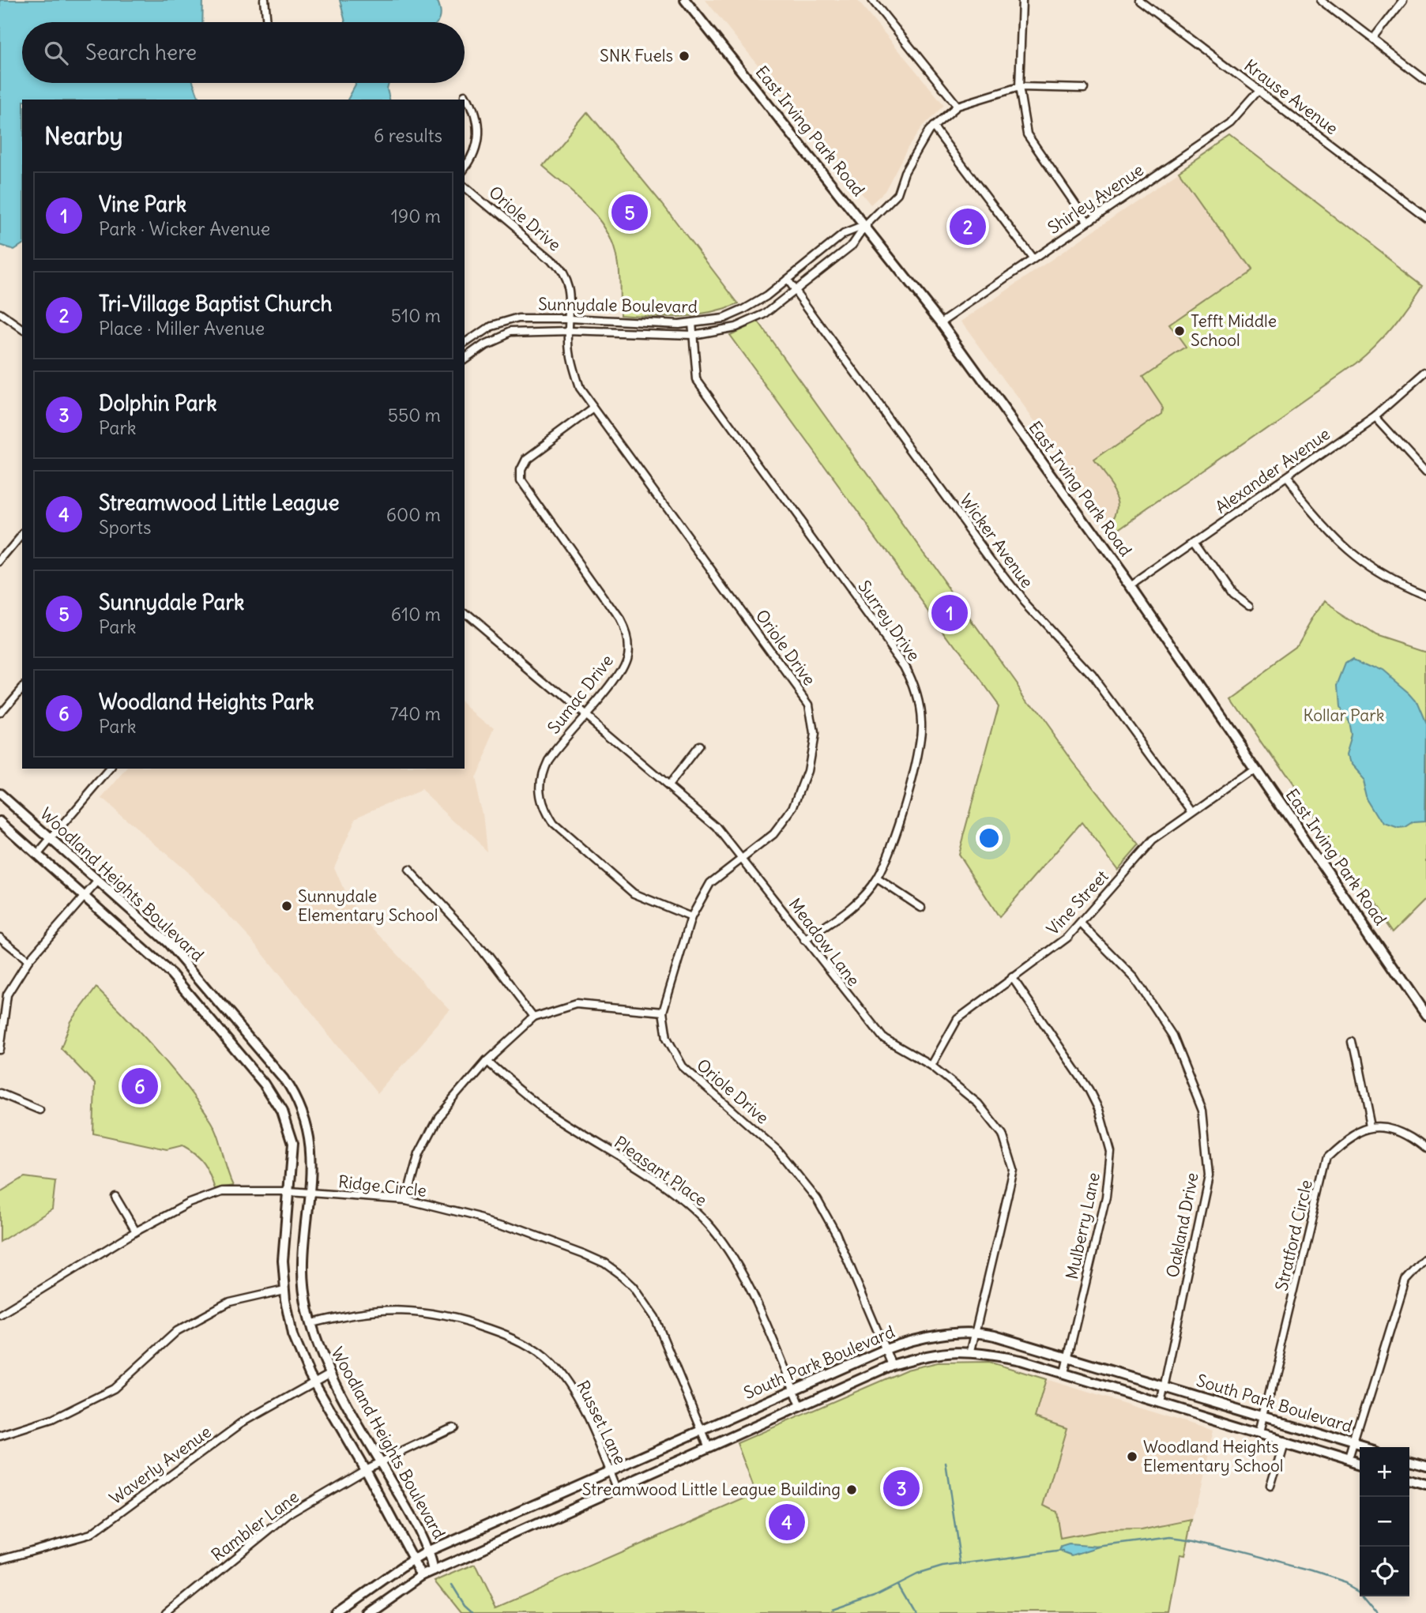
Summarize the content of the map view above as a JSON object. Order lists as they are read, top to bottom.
{
  "streets": {
    "street": [
      "Krause Avenue",
      "East Irving Park Road",
      "Shirley Avenue",
      "Oriole Drive",
      "Sunnydale Boulevard",
      "Alexander Avenue",
      "Wicker Avenue",
      "Surrey Drive",
      "Sumac Drive",
      "Woodland Heights Boulevard",
      "Vine Street",
      "Meadow Lane",
      "Pleasant Place",
      "Ridge Circle",
      "Oakland Drive",
      "Mulberry Lane",
      "Stratford Circle",
      "South Park Boulevard",
      "Russet Lane",
      "Waverly Avenue",
      "Rambler Lane"
    ]
  },
  "crossings": [
    ["Krause Avenue", "Shirley Avenue"],
    ["East Irving Park Road", "Shirley Avenue"],
    ["East Irving Park Road", "Sunnydale Boulevard"],
    ["East Irving Park Road", "Alexander Avenue"],
    ["East Irving Park Road", "Vine Street"],
    ["Oriole Drive", "Sunnydale Boulevard"],
    ["Oriole Drive", "Sumac Drive"],
    ["Oriole Drive", "Meadow Lane"],
    ["Oriole Drive", "South Park Boulevard"],
    ["Sunnydale Boulevard", "Wicker Avenue"],
    ["Sunnydale Boulevard", "Surrey Drive"],
    ["Wicker Avenue", "Vine Street"],
    ["Surrey Drive", "Meadow Lane"],
    ["Sumac Drive", "Meadow Lane"],
    ["Woodland Heights Boulevard", "Ridge Circle"],
    ["Woodland Heights Boulevard", "South Park Boulevard"],
    ["Woodland Heights Boulevard", "Russet Lane"],
    ["Woodland Heights Boulevard", "Waverly Avenue"],
    ["Woodland Heights Boulevard", "Rambler Lane"],
    ["Vine Street", "Meadow Lane"],
    ["Vine Street", "Oakland Drive"],
    ["Vine Street", "Mulberry Lane"],
    ["Meadow Lane", "South Park Boulevard"],
    ["Pleasant Place", "South Park Boulevard"],
    ["Ridge Circle", "South Park Boulevard"],
    ["Oakland Drive", "South Park Boulevard"],
    ["Mulberry Lane", "South Park Boulevard"],
    ["Stratford Circle", "South Park Boulevard"],
    ["South Park Boulevard", "Russet Lane"]
  ],
  "parks": ["Kollar Park"],
  "places": [
    "SNK Fuels",
    "Tefft Middle School",
    "Sunnydale Elementary School",
    "Woodland Heights Elementary School",
    "Streamwood Little League Building"
  ],
  "page": {
    "search": "Search here",
    "heading": ["Nearby", "6 results"],
    "list": [
      {
        "mark": "1",
        "name": "Vine Park",
        "note": "Park · Wicker Avenue",
        "value": "190 m"
      },
      {
        "mark": "2",
        "name": "Tri-Village Baptist Church",
        "note": "Place · Miller Avenue",
        "value": "510 m"
      },
      {
        "mark": "3",
        "name": "Dolphin Park",
        "note": "Park",
        "value": "550 m"
      },
      {
        "mark": "4",
        "name": "Streamwood Little League",
        "note": "Sports",
        "value": "600 m"
      },
      {
        "mark": "5",
        "name": "Sunnydale Park",
        "note": "Park",
        "value": "610 m"
      },
      {
        "mark": "6",
        "name": "Woodland Heights Park",
        "note": "Park",
        "value": "740 m"
      }
    ],
    "pins": [
      "5",
      "2",
      "1",
      "6",
      "3",
      "4"
    ],
    "map_buttons": ["+", "−"]
  }
}
